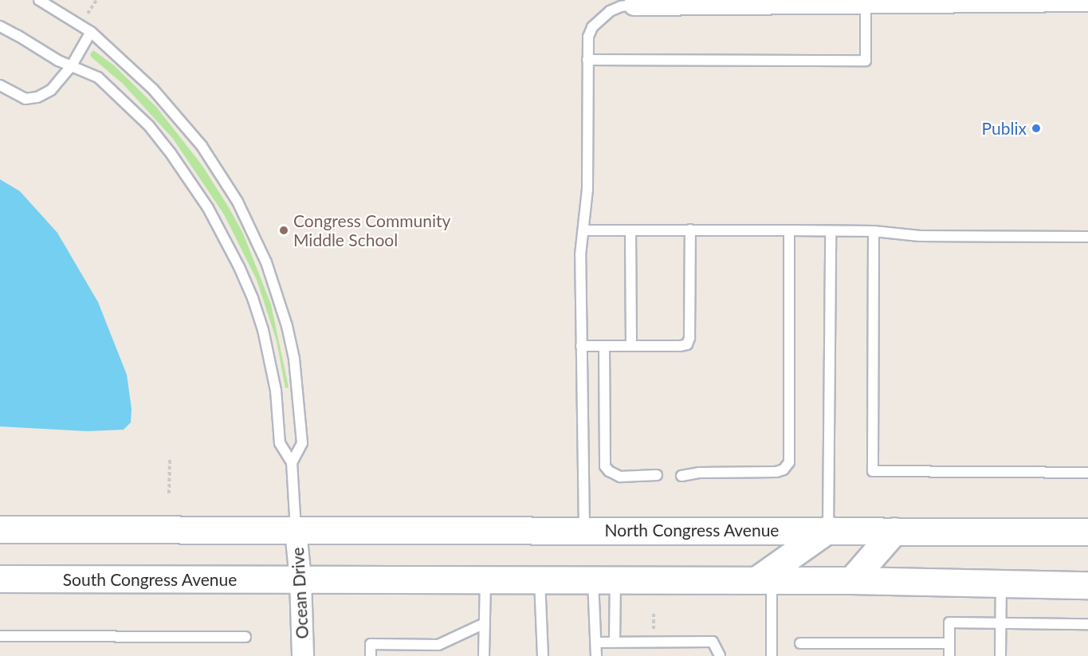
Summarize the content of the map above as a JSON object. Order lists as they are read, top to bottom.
{
  "streets": {
    "main road": ["North Congress Avenue", "South Congress Avenue"],
    "street": ["Ocean Drive"]
  },
  "crossings": [
    ["North Congress Avenue", "Ocean Drive"],
    ["South Congress Avenue", "Ocean Drive"]
  ],
  "places": ["Publix", "Congress Community Middle School"]
}
